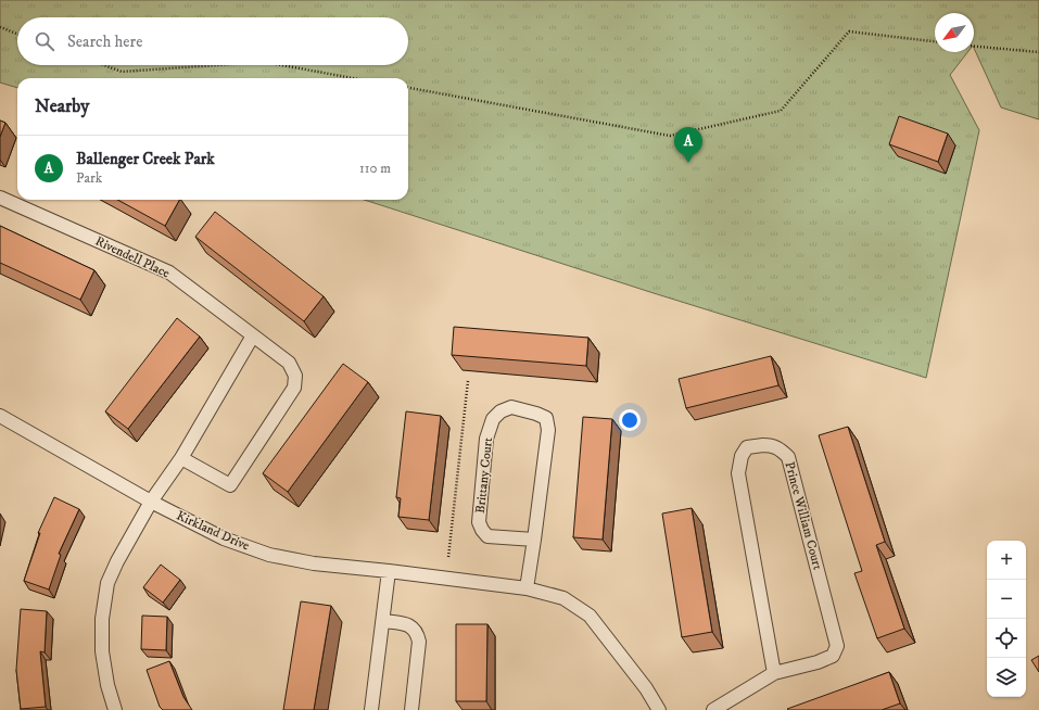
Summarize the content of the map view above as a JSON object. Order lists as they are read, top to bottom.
{
  "streets": {
    "street": [
      "Rivendell Place",
      "Brittany Court",
      "Prince William Court",
      "Kirkland Drive"
    ]
  },
  "crossings": [
    ["Brittany Court", "Kirkland Drive"]
  ],
  "north": "bottom left",
  "page": {
    "search": "Search here",
    "heading": "Nearby",
    "pins": "A",
    "list": [
      {
        "mark": "A",
        "name": "Ballenger Creek Park",
        "note": "Park",
        "value": "110 m"
      }
    ],
    "map_buttons": ["+", "−"]
  }
}
